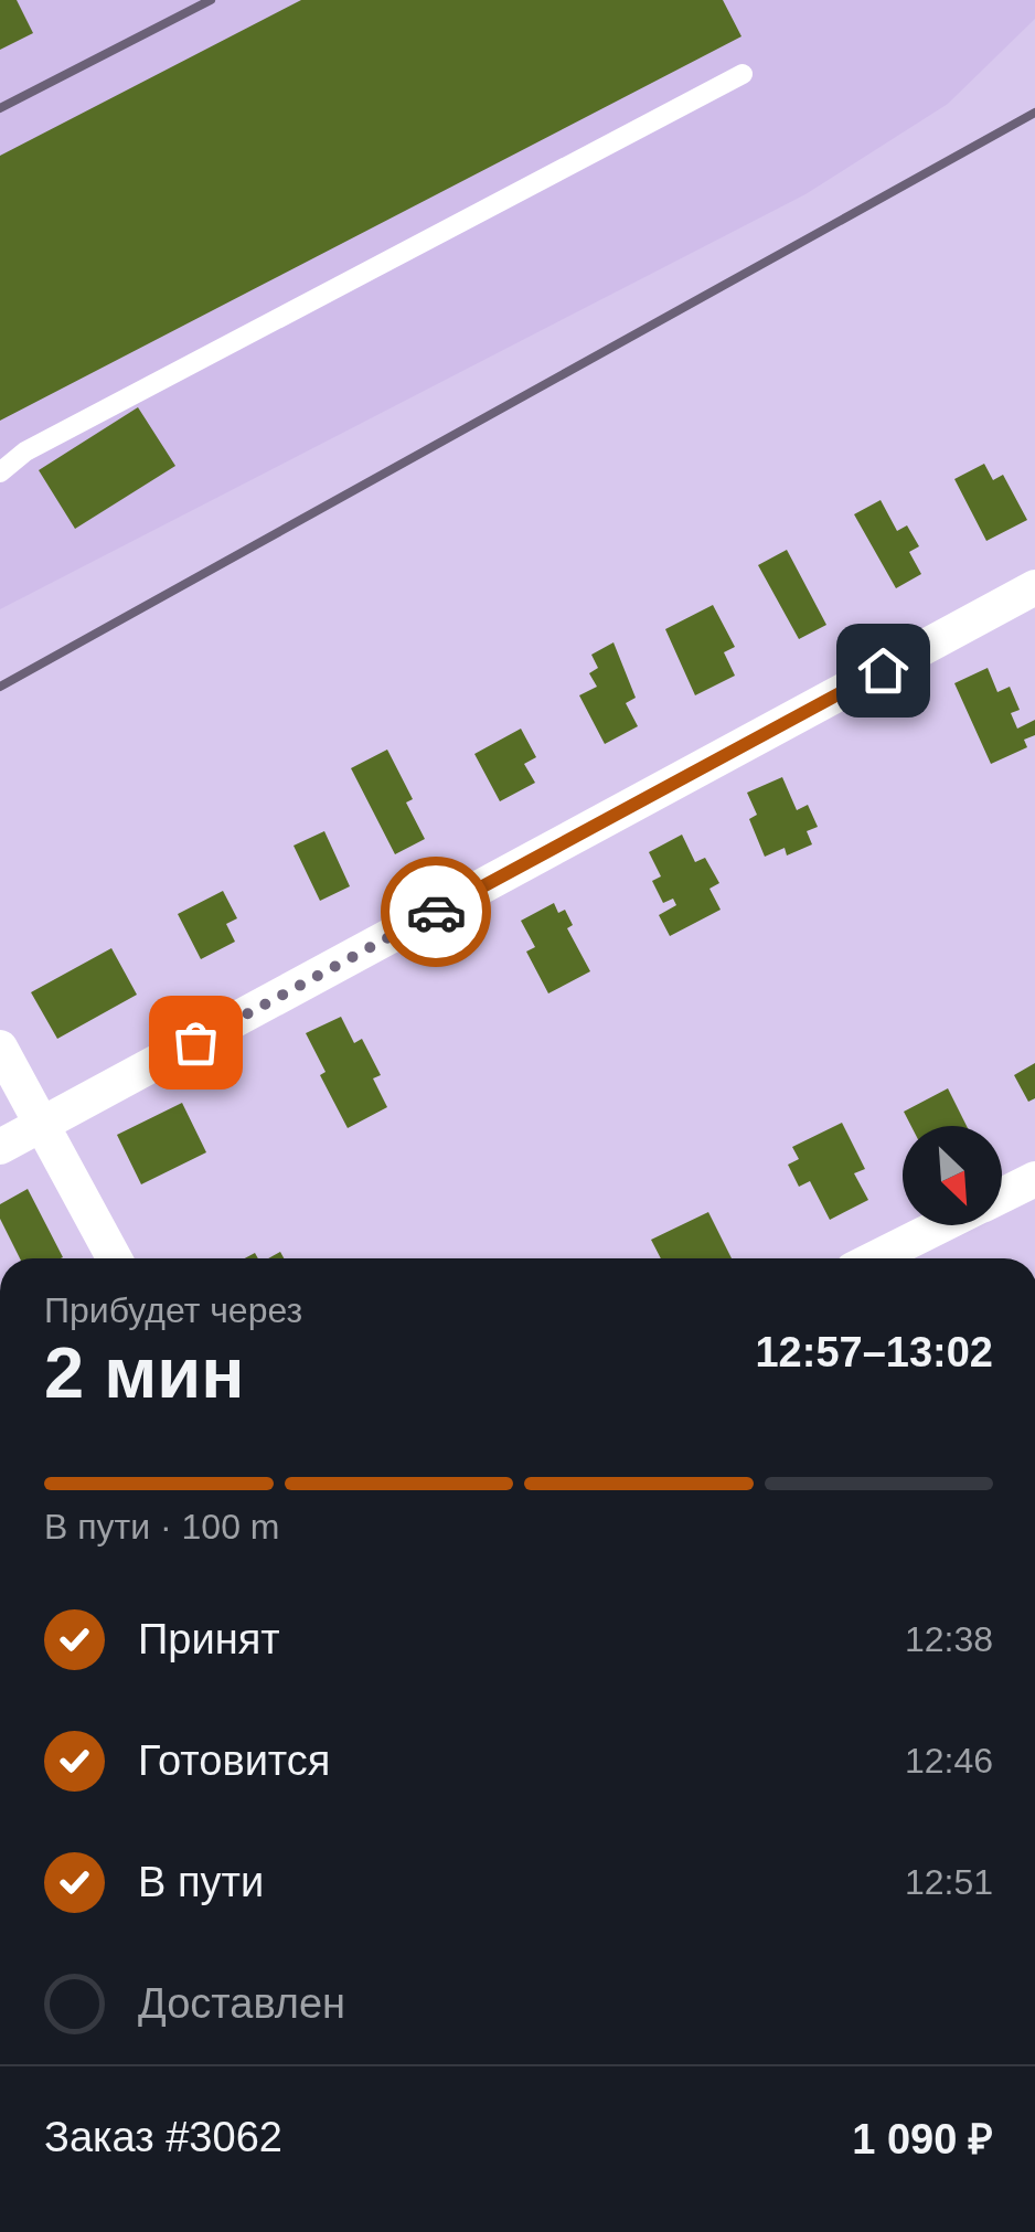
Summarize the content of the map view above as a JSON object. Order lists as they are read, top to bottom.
{
  "north": "bottom right",
  "page": {
    "heading": ["2 мин", "Прибудет через", "12:57–13:02"],
    "panel": ["Заказ #3062", "1 090 ₽"],
    "bar": "В пути · 100 m",
    "list": [
      ["Принят", "12:38"],
      ["Готовится", "12:46"],
      ["В пути", "12:51"],
      "Доставлен"
    ]
  }
}
